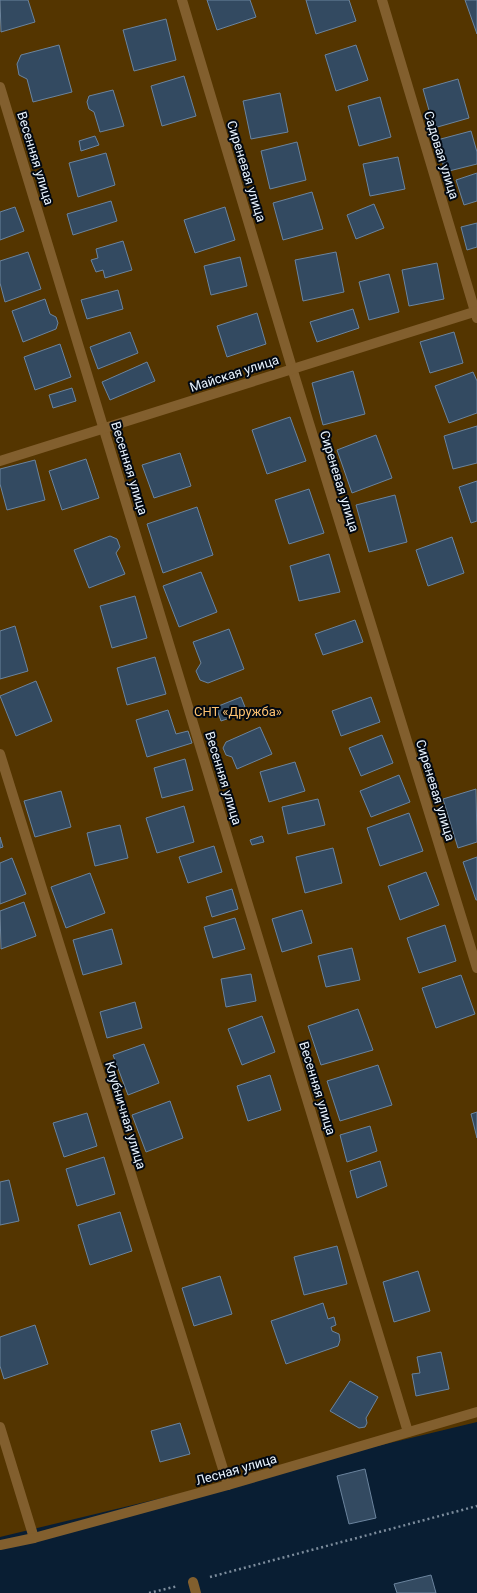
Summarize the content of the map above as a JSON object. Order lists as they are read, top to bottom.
{
  "streets": {
    "street": [
      "Садовая улица",
      "Весенняя улица",
      "Сиреневая улица",
      "Майская улица",
      "Клубничная улица",
      "Лесная улица"
    ]
  },
  "crossings": [
    ["Садовая улица", "Майская улица"],
    ["Весенняя улица", "Майская улица"],
    ["Весенняя улица", "Лесная улица"],
    ["Сиреневая улица", "Майская улица"],
    ["Клубничная улица", "Лесная улица"]
  ],
  "parks": ["СНТ «Дружба»"]
}
